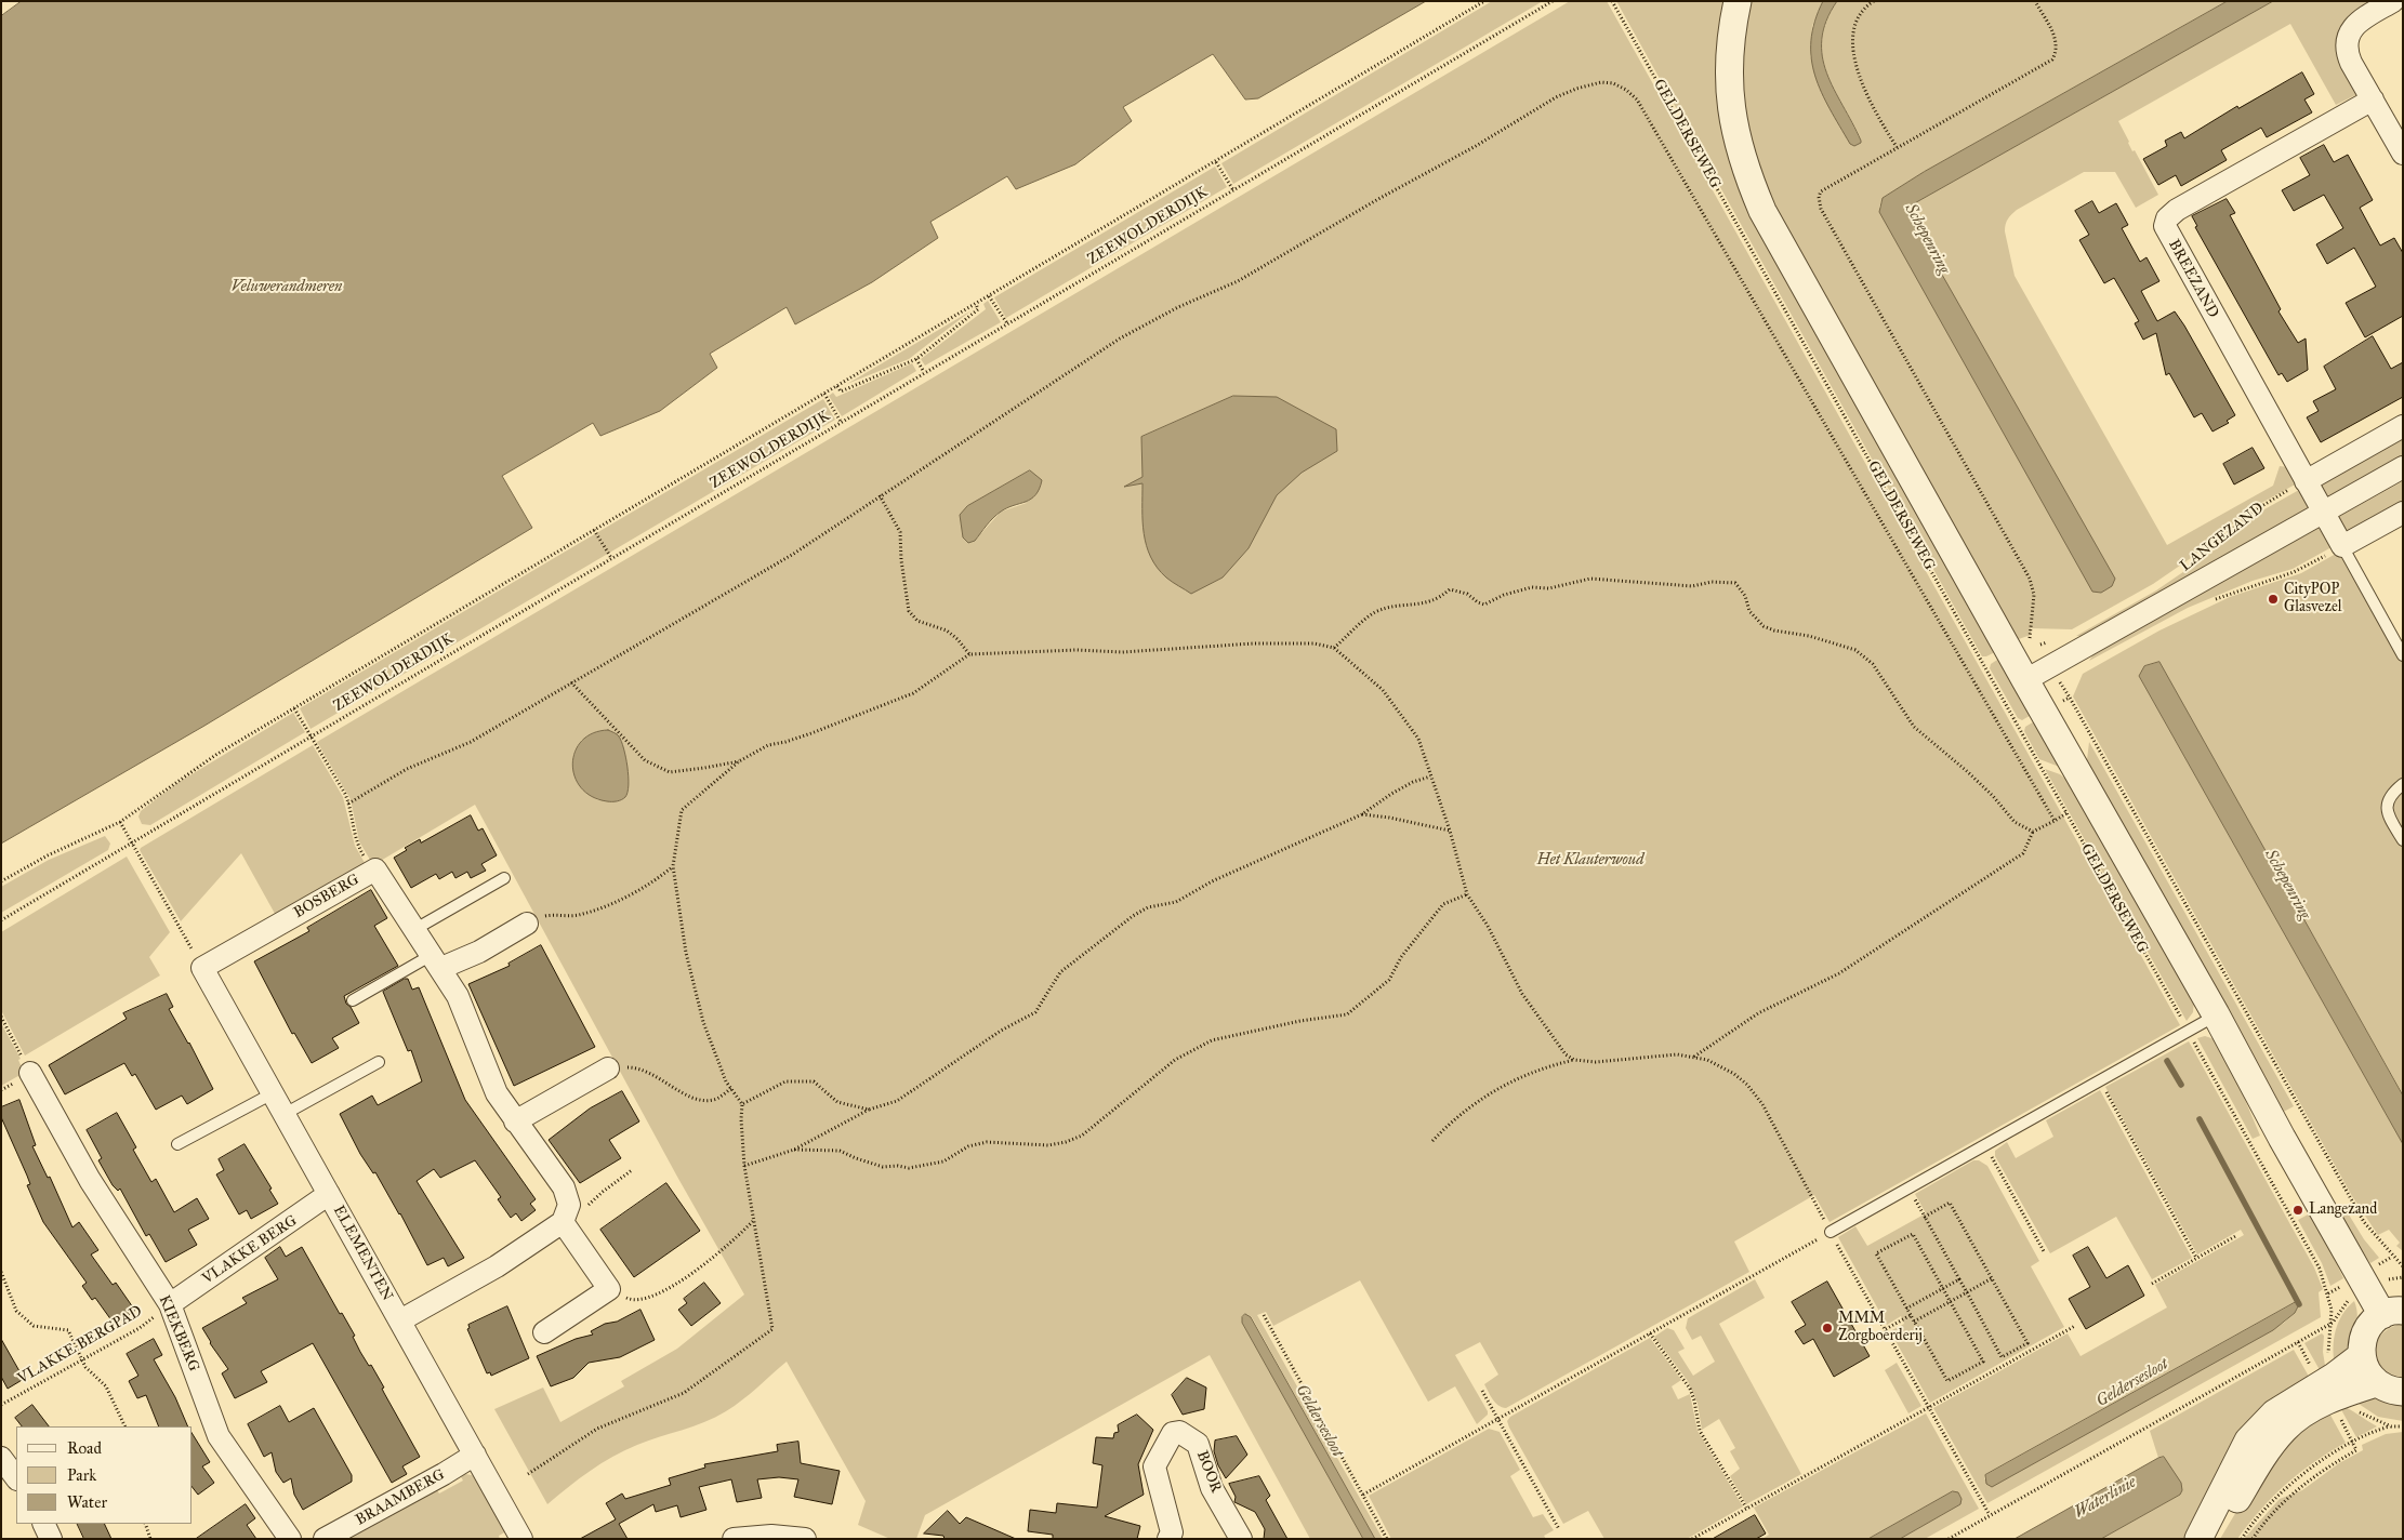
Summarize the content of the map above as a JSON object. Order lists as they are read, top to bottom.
{
  "streets": {
    "street": [
      "GELDERSEWEG",
      "BREEZAND",
      "LANGEZAND",
      "BOSBERG",
      "VLAKKE BERG",
      "ELEMENTEN",
      "KIEKBERG",
      "BOOR",
      "BRAAMBERG"
    ],
    "path": ["ZEEWOLDERDIJK", "VLAKKE BERGPAD"]
  },
  "crossings": [
    ["GELDERSEWEG", "LANGEZAND"],
    ["BREEZAND", "LANGEZAND"],
    ["BOSBERG", "ELEMENTEN"],
    ["VLAKKE BERG", "ELEMENTEN"],
    ["VLAKKE BERG", "KIEKBERG"],
    ["VLAKKE BERG", "VLAKKE BERGPAD"],
    ["ELEMENTEN", "BRAAMBERG"],
    ["KIEKBERG", "VLAKKE BERGPAD"]
  ],
  "water": ["Schepenring", "Geldersesloot", "Waterlinie"],
  "parks": ["Veluwerandmeren", "Het Klauterwoud"],
  "places": ["CityPOP Glasvezel", "Langezand", "MMM Zorgboerderij"],
  "legend": ["Road", "Park", "Water"]
}
